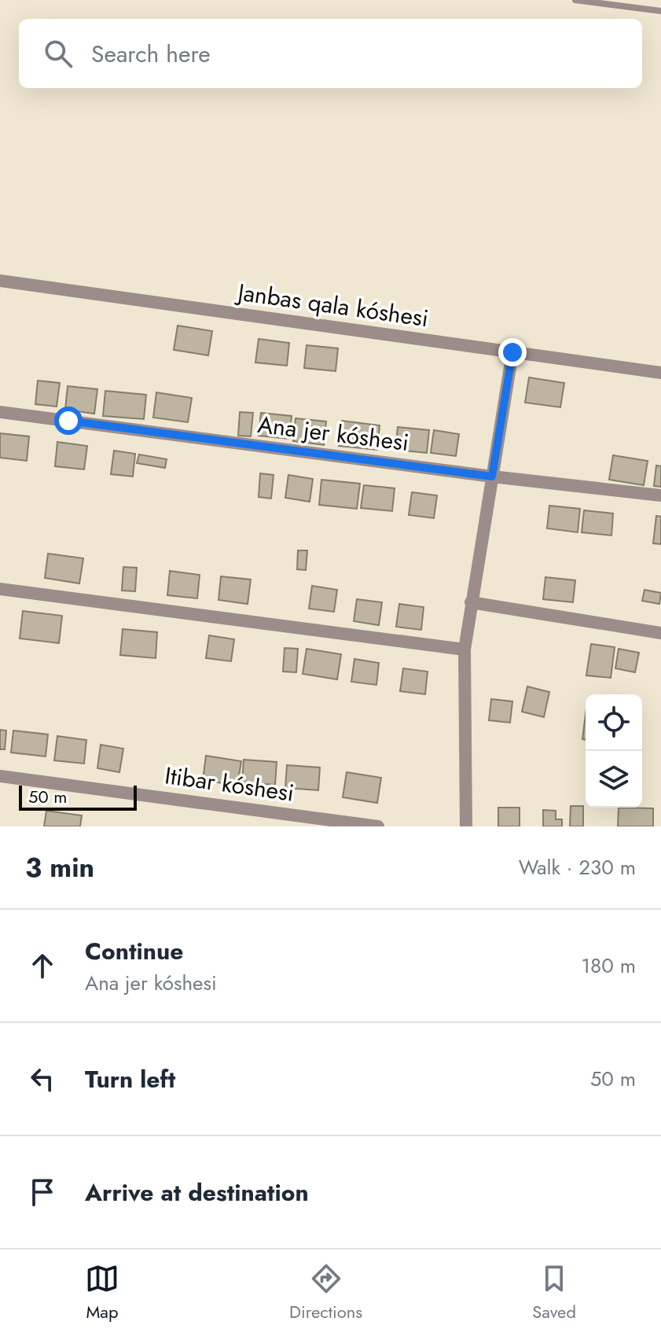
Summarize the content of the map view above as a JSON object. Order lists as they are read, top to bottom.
{
  "streets": {
    "street": ["Janbas qala kóshesi", "Ana jer kóshesi", "Itibar kóshesi"]
  },
  "scale_bar": "50 m",
  "page": {
    "search": "Search here",
    "scale": "50 m",
    "heading": ["3 min", "Walk · 230 m"],
    "list": [
      ["Continue", "Ana jer kóshesi", "180 m"],
      ["Turn left", "50 m"],
      "Arrive at destination"
    ],
    "nav": ["Map", "Directions", "Saved"]
  }
}
